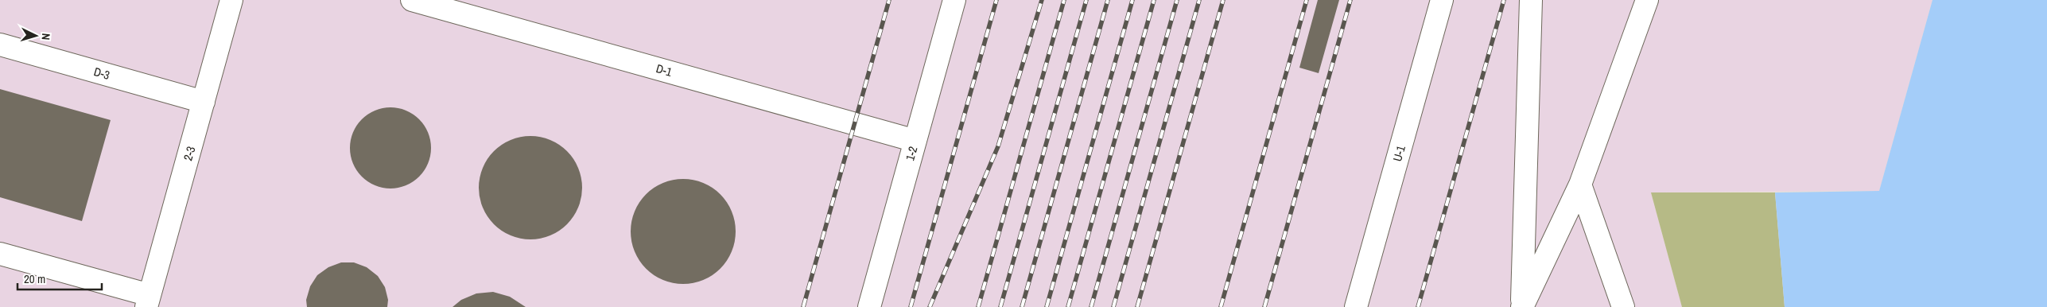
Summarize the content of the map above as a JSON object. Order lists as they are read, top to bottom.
{
  "streets": {
    "lane": [
      "D-1",
      "D-3",
      "2-3",
      "1-2",
      "U-1"
    ]
  },
  "crossings": [
    ["D-1", "1-2"],
    ["D-3", "2-3"]
  ],
  "scale_bar": "20 m",
  "north": "right"
}
